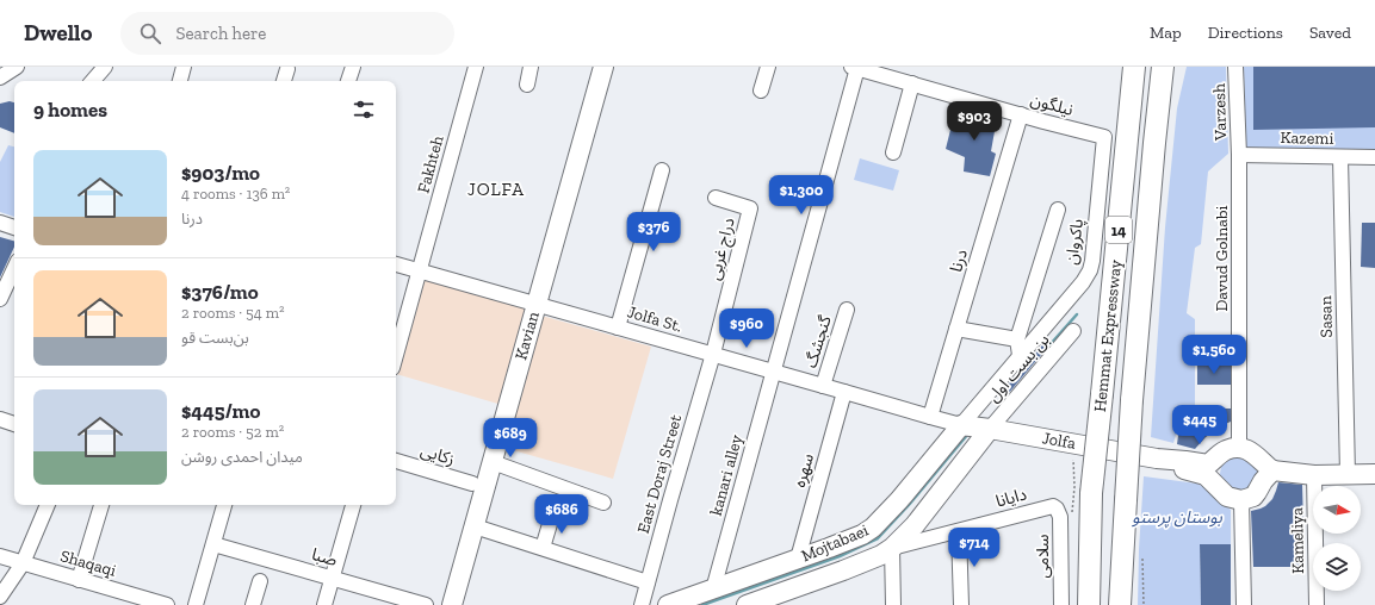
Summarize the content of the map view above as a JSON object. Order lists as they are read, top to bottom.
{
  "streets": {
    "highway": ["14", "Hemmat Expressway"],
    "main road": ["Kavian", "Jolfa", "Mojtabaei"],
    "street": [
      "نیلگون",
      "Varzesh",
      "Kazemi",
      "Fakhteh",
      "پاکروان",
      "دراج غربی",
      "Davud Golnabi",
      "درنا",
      "Sasan",
      "Jolfa St.",
      "گنجشگ",
      "بن بست اول",
      "زکایی",
      "سهره",
      "East Doraj Street",
      "kanari alley",
      "دایانا",
      "Kameliya",
      "سلامی",
      "صبا",
      "Shaqaqi"
    ]
  },
  "crossings": [
    ["نیلگون", "پاکروان"],
    ["نیلگون", "درنا"],
    ["نیلگون", "kanari alley"],
    ["Varzesh", "Kazemi"],
    ["Varzesh", "Davud Golnabi"],
    ["Kazemi", "Davud Golnabi"],
    ["Kazemi", "Sasan"],
    ["Fakhteh", "Jolfa St."],
    ["پاکروان", "Jolfa St."],
    ["پاکروان", "Jolfa"],
    ["پاکروان", "Mojtabaei"],
    ["دراج غربی", "Jolfa St."],
    ["دراج غربی", "East Doraj Street"],
    ["درنا", "Jolfa St."],
    ["Jolfa St.", "Kavian"],
    ["Jolfa St.", "گنجشگ"],
    ["Jolfa St.", "Jolfa"],
    ["Jolfa St.", "سهره"],
    ["Jolfa St.", "East Doraj Street"],
    ["Jolfa St.", "kanari alley"],
    ["Jolfa St.", "Mojtabaei"],
    ["بن بست اول", "Jolfa"],
    ["بن بست اول", "Mojtabaei"],
    ["Jolfa", "Mojtabaei"],
    ["سهره", "Mojtabaei"],
    ["kanari alley", "Mojtabaei"],
    ["دایانا", "Mojtabaei"],
    ["دایانا", "سلامی"]
  ],
  "districts": ["JOLFA"],
  "parks": ["بوستان پرستو"],
  "north": "right",
  "page": {
    "header": "Dwello",
    "search": "Search here",
    "nav": ["Map", "Directions", "Saved"],
    "heading": "9 homes",
    "price": [
      "$903",
      "$1,300",
      "$376",
      "$960",
      "$1,560",
      "$445",
      "$689",
      "$686",
      "$714"
    ],
    "list": [
      {
        "name": "$903/mo",
        "note": "4 rooms · 136 m² · درنا"
      },
      {
        "name": "$376/mo",
        "note": "2 rooms · 54 m² · بن‌بست قو"
      },
      {
        "name": "$445/mo",
        "note": "2 rooms · 52 m² · میدان احمدی روشن"
      }
    ]
  }
}
